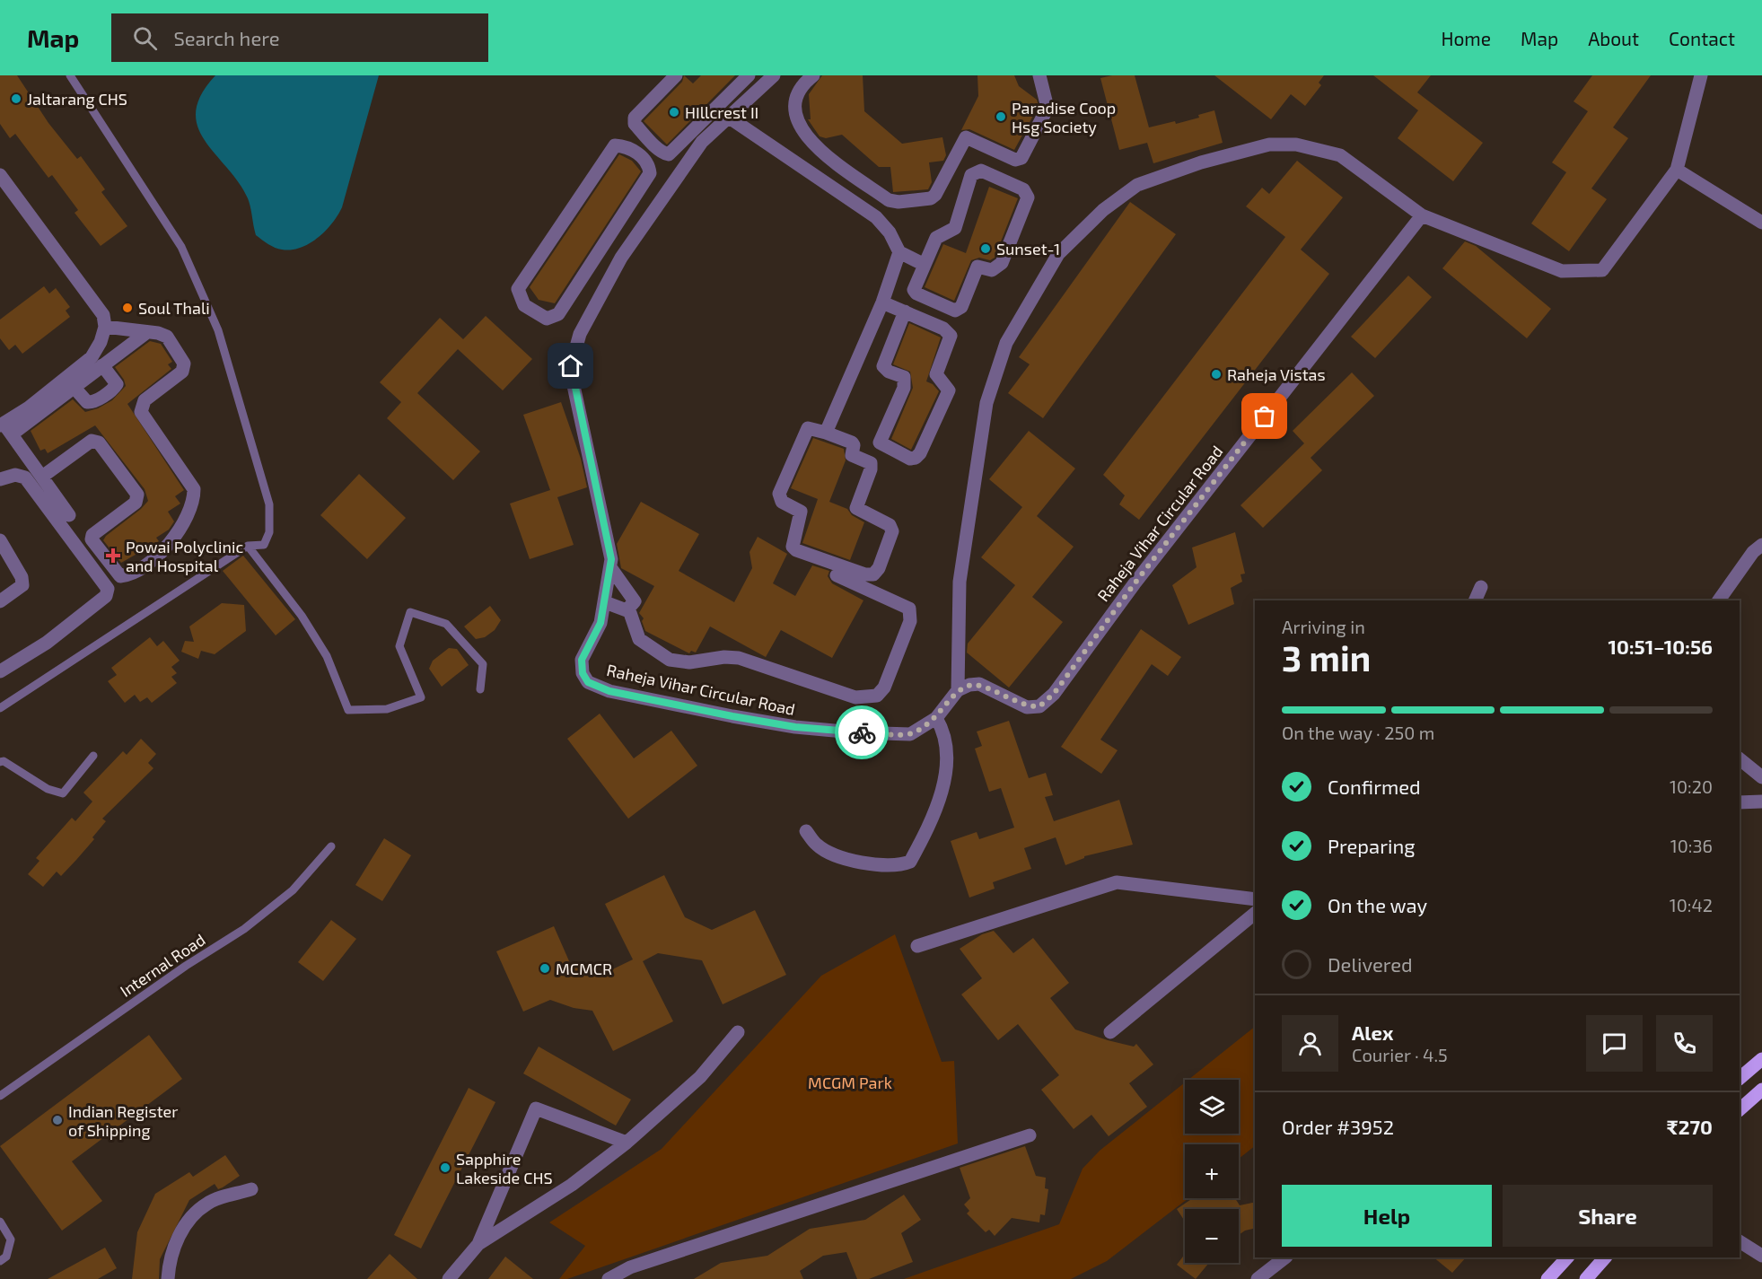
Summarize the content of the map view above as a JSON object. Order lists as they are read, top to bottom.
{
  "streets": {
    "street": ["Raheja Vihar Circular Road"],
    "lane": ["Internal Road"]
  },
  "parks": ["MCGM Park"],
  "places": {
    "other": [
      "Jaltarang CHS",
      "HIllcrest II",
      "Paradise Coop Hsg Society",
      "Sunset-1",
      "Soul Thali",
      "Raheja Vistas",
      "MCMCR",
      "Indian Register of Shipping",
      "Sapphire Lakeside CHS"
    ],
    "health": ["Powai Polyclinic and Hospital"]
  },
  "page": {
    "header": "Map",
    "search": "Search here",
    "nav": [
      "Home",
      "Map",
      "About",
      "Contact"
    ],
    "heading": ["3 min", "Arriving in", "10:51–10:56"],
    "panel": [
      "Alex",
      "Courier · 4.5",
      "Order #3952",
      "₹270"
    ],
    "bar": "On the way · 250 m",
    "list": [
      ["Confirmed", "10:20"],
      ["Preparing", "10:36"],
      ["On the way", "10:42"],
      "Delivered"
    ],
    "map_buttons": ["+", "−"],
    "buttons": ["Help", "Share"]
  }
}
